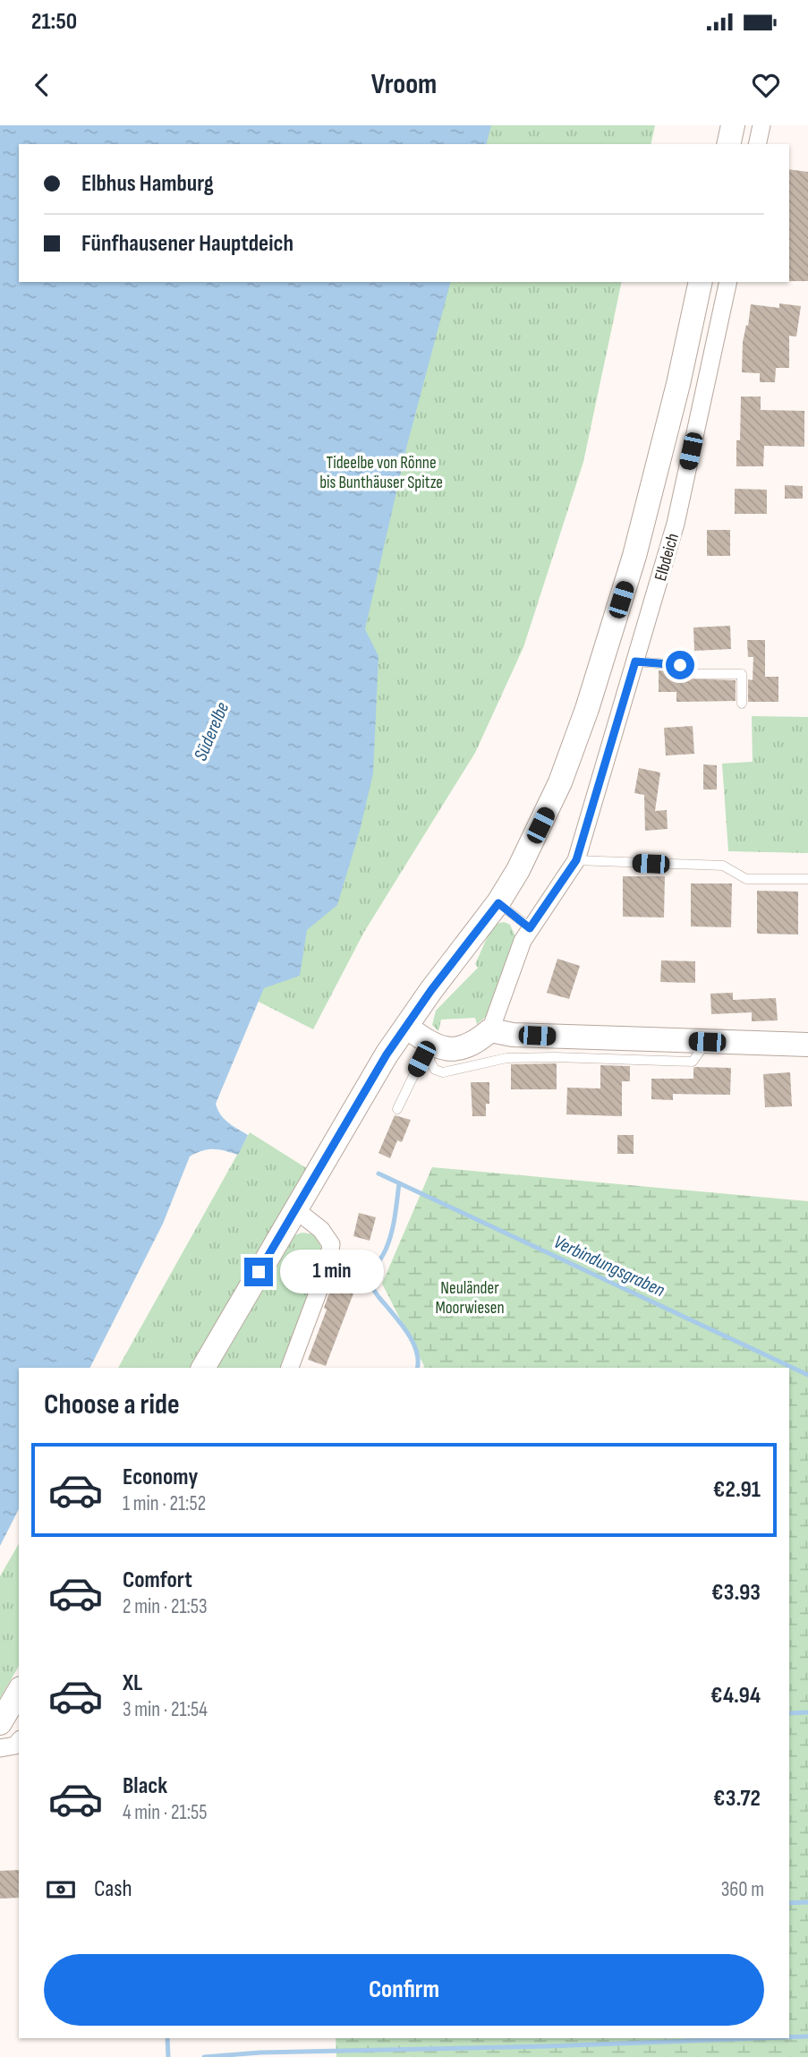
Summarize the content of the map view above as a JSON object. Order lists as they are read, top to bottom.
{
  "streets": {
    "street": ["Elbdeich"]
  },
  "water": ["Süderelbe", "Verbindungsgraben"],
  "parks": ["Tideelbe von Rönne bis Bunthäuser Spitze", "Neuländer Moorwiesen"],
  "page": {
    "status": "21:50",
    "header": "Vroom",
    "banner": ["Elbhus Hamburg", "Fünfhausener Hauptdeich"],
    "bubble": "1 min",
    "heading": "Choose a ride",
    "list": [
      {
        "name": "Economy",
        "note": "1 min · 21:52",
        "value": "€2.91"
      },
      {
        "name": "Comfort",
        "note": "2 min · 21:53",
        "value": "€3.93"
      },
      {
        "name": "XL",
        "note": "3 min · 21:54",
        "value": "€4.94"
      },
      {
        "name": "Black",
        "note": "4 min · 21:55",
        "value": "€3.72"
      }
    ],
    "pay": ["Cash", "360 m"],
    "buttons": "Confirm"
  }
}
